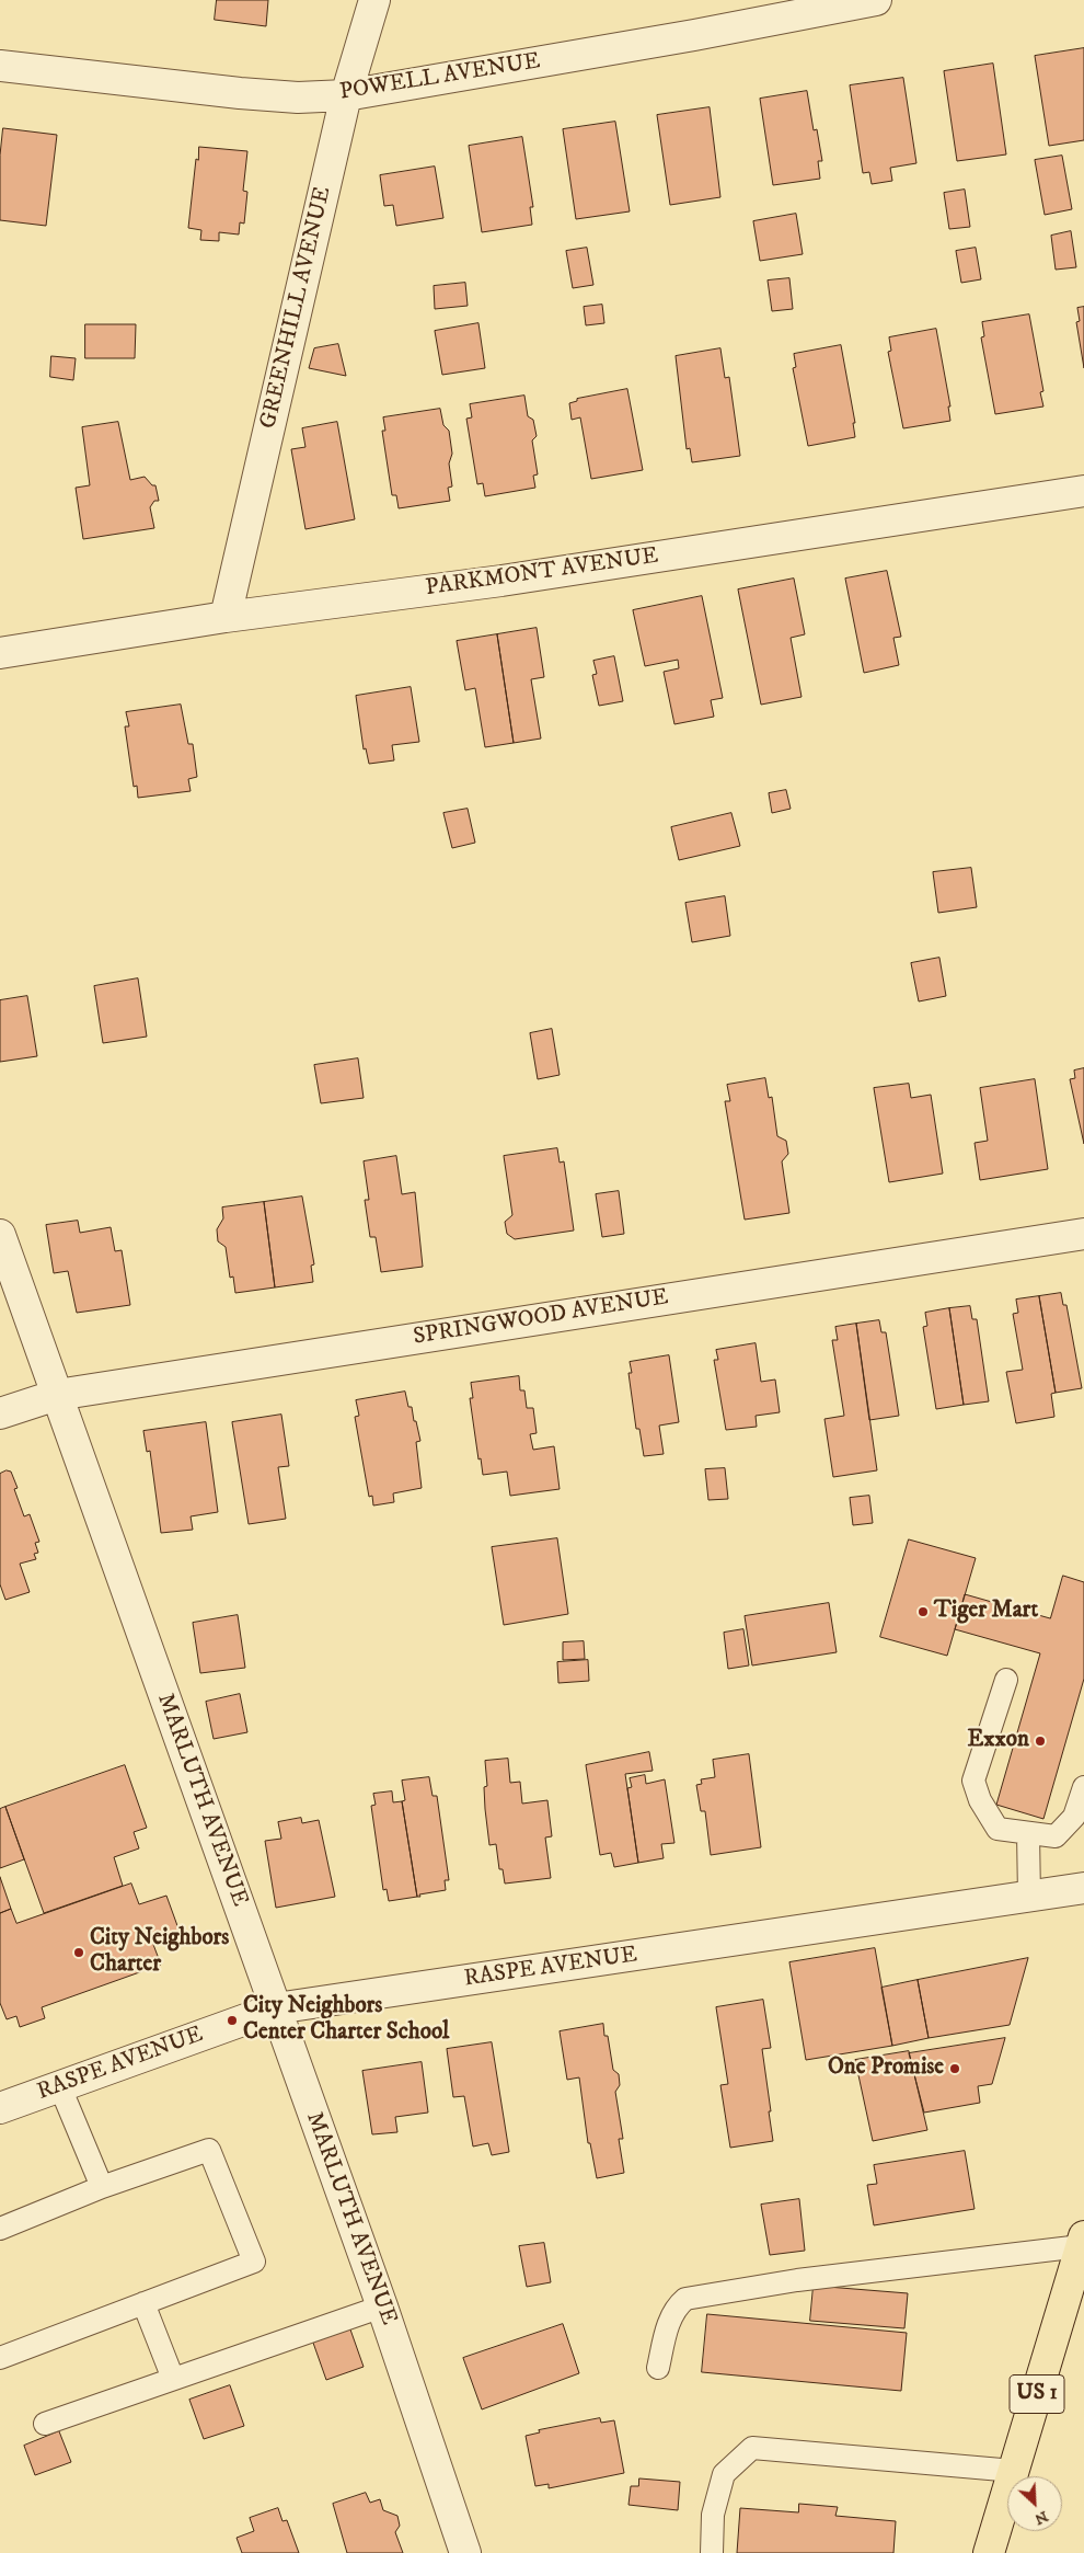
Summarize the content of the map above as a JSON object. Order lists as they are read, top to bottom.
{
  "streets": {
    "main road": ["US 1"],
    "street": [
      "POWELL AVENUE",
      "GREENHILL AVENUE",
      "PARKMONT AVENUE",
      "SPRINGWOOD AVENUE",
      "MARLUTH AVENUE",
      "RASPE AVENUE"
    ]
  },
  "crossings": [
    ["POWELL AVENUE", "GREENHILL AVENUE"],
    ["GREENHILL AVENUE", "PARKMONT AVENUE"],
    ["SPRINGWOOD AVENUE", "MARLUTH AVENUE"],
    ["MARLUTH AVENUE", "RASPE AVENUE"]
  ],
  "places": [
    "Tiger Mart",
    "Exxon",
    "City Neighbors Charter",
    "City Neighbors Center Charter School",
    "One Promise"
  ],
  "north": "bottom right"
}
